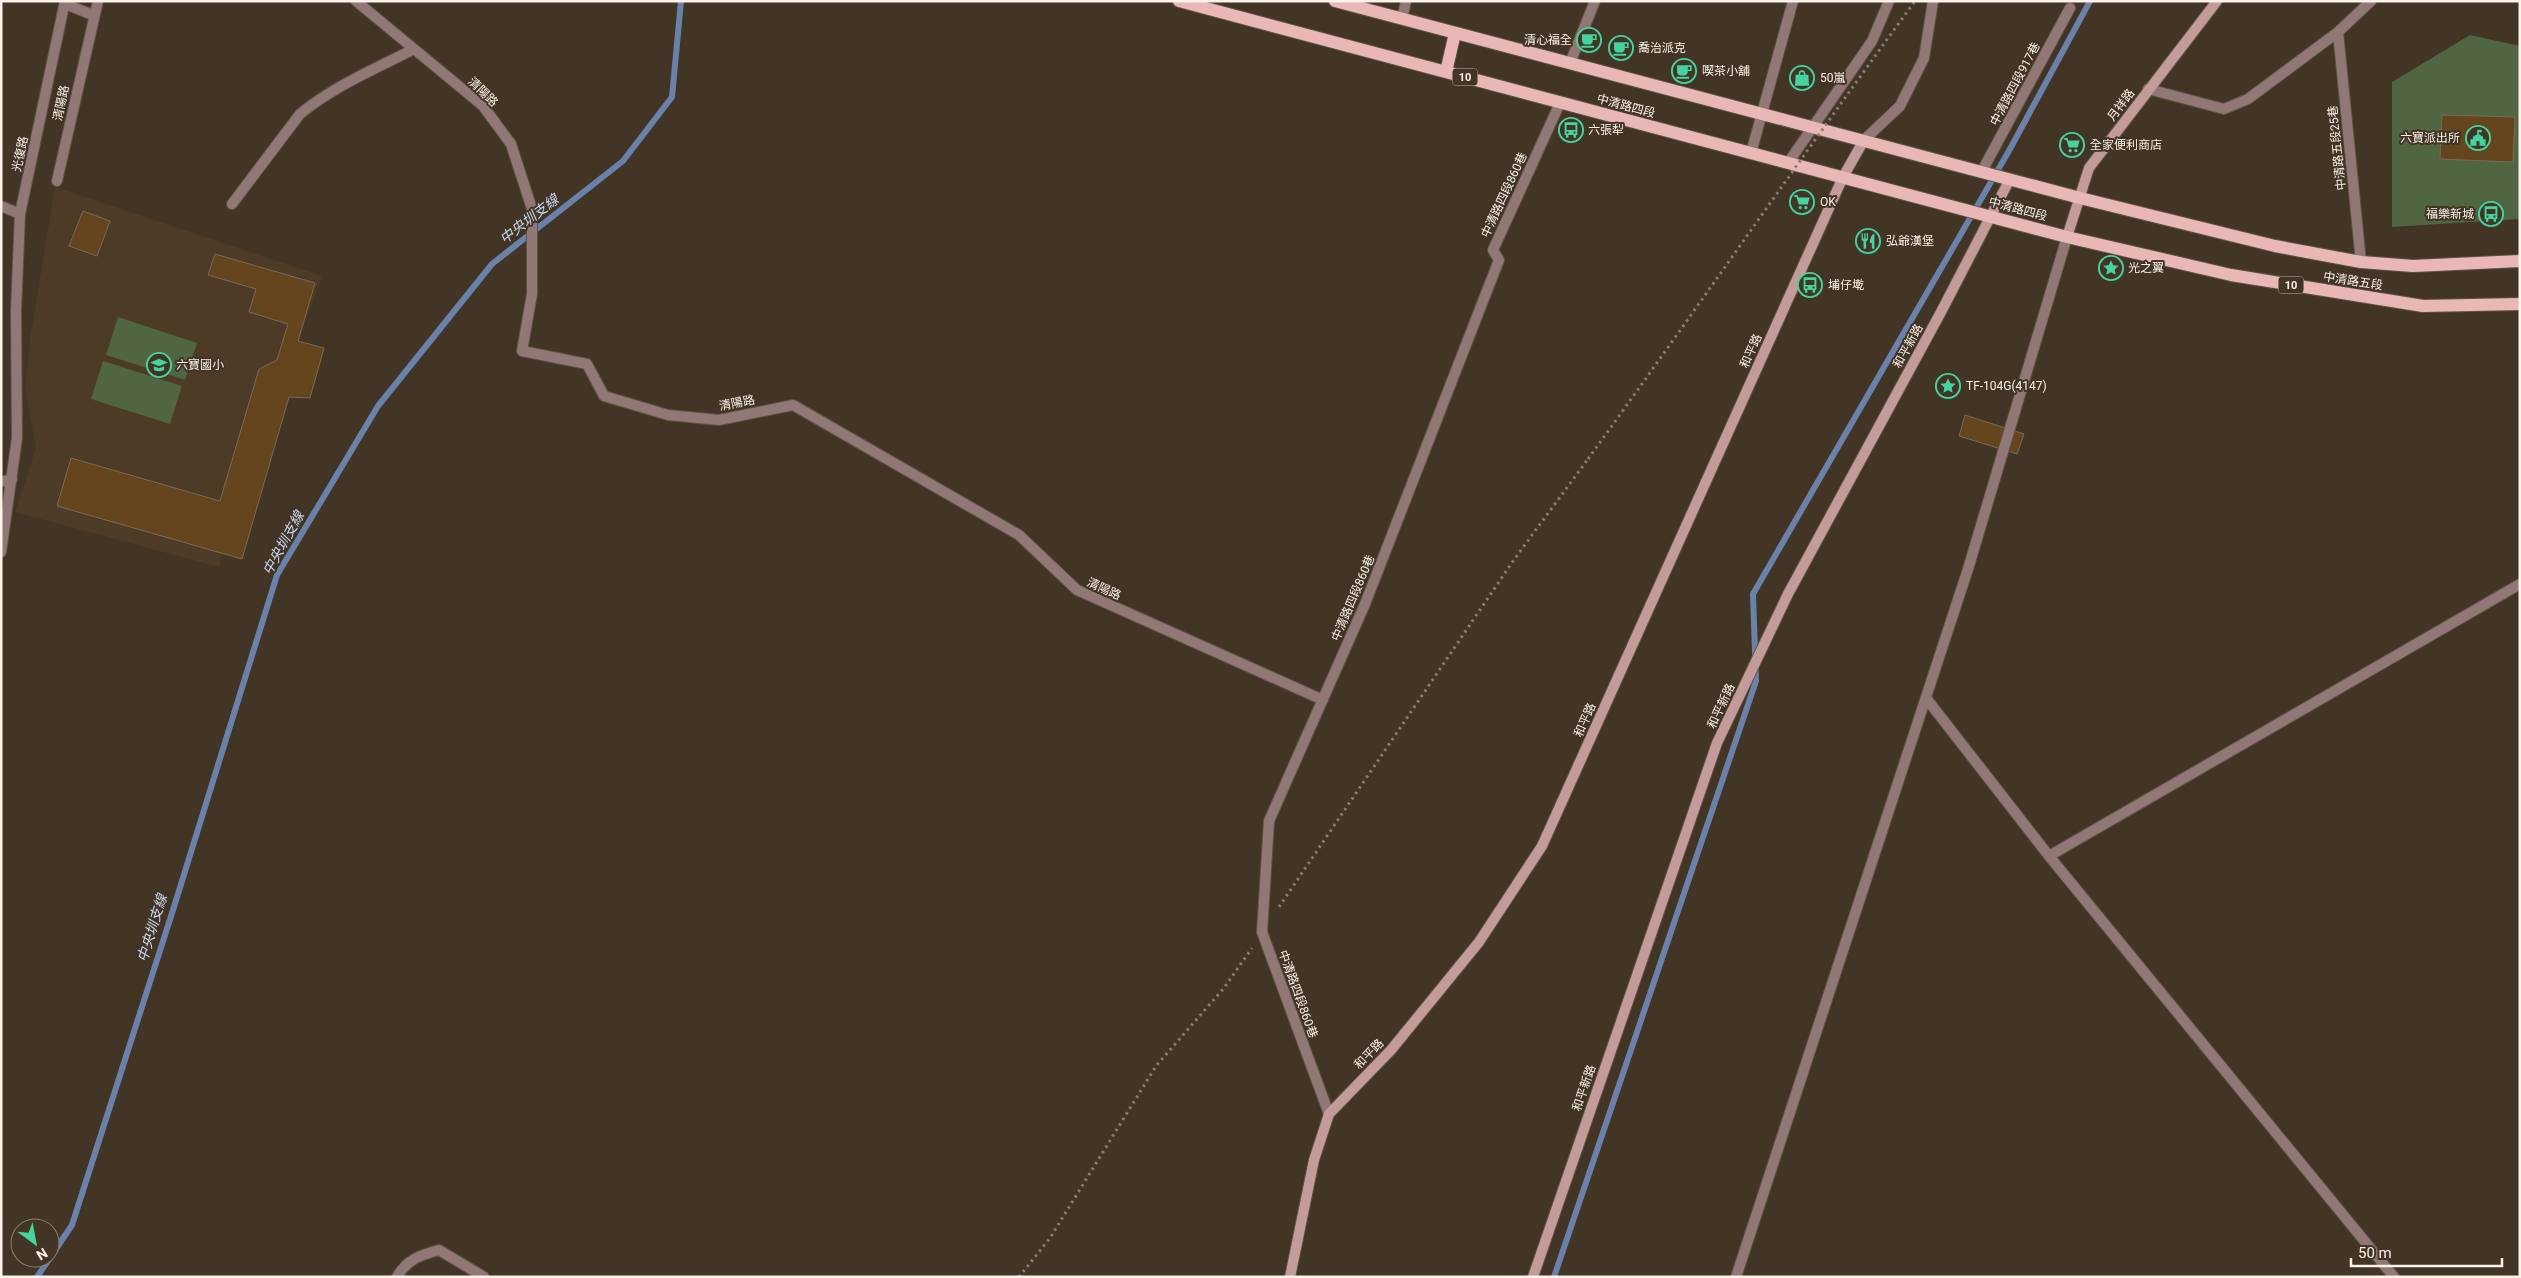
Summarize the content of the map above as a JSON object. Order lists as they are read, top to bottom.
{
  "streets": {
    "main road": ["10", "中清路四段", "中清路五段"],
    "street": [
      "中清路四段917巷",
      "清陽路",
      "月祥路",
      "中清路五段25巷",
      "光復路",
      "中清路四段860巷",
      "和平新路",
      "和平路"
    ]
  },
  "crossings": [
    ["清陽路", "中清路四段860巷"],
    ["月祥路", "中清路四段"],
    ["月祥路", "中清路五段"],
    ["中清路四段", "中清路四段860巷"],
    ["中清路四段", "中清路五段"],
    ["中清路四段", "和平新路"],
    ["中清路四段", "和平路"],
    ["中清路五段25巷", "中清路五段"],
    ["中清路四段860巷", "和平路"]
  ],
  "water": ["中央圳支線"],
  "places": {
    "cafe": ["清心福全", "喬治派克", "喫茶小舖"],
    "shop": ["50嵐"],
    "bus stop": ["六張犁", "福樂新城", "埔仔墘"],
    "public building": ["六寶派出所"],
    "supermarket": ["全家便利商店", "OK"],
    "restaurant": ["弘爺漢堡"],
    "place": ["光之翼", "TF-104G(4147)"],
    "school or university": ["六寶國小"]
  },
  "scale_bar": "50 m",
  "north": "bottom right"
}
